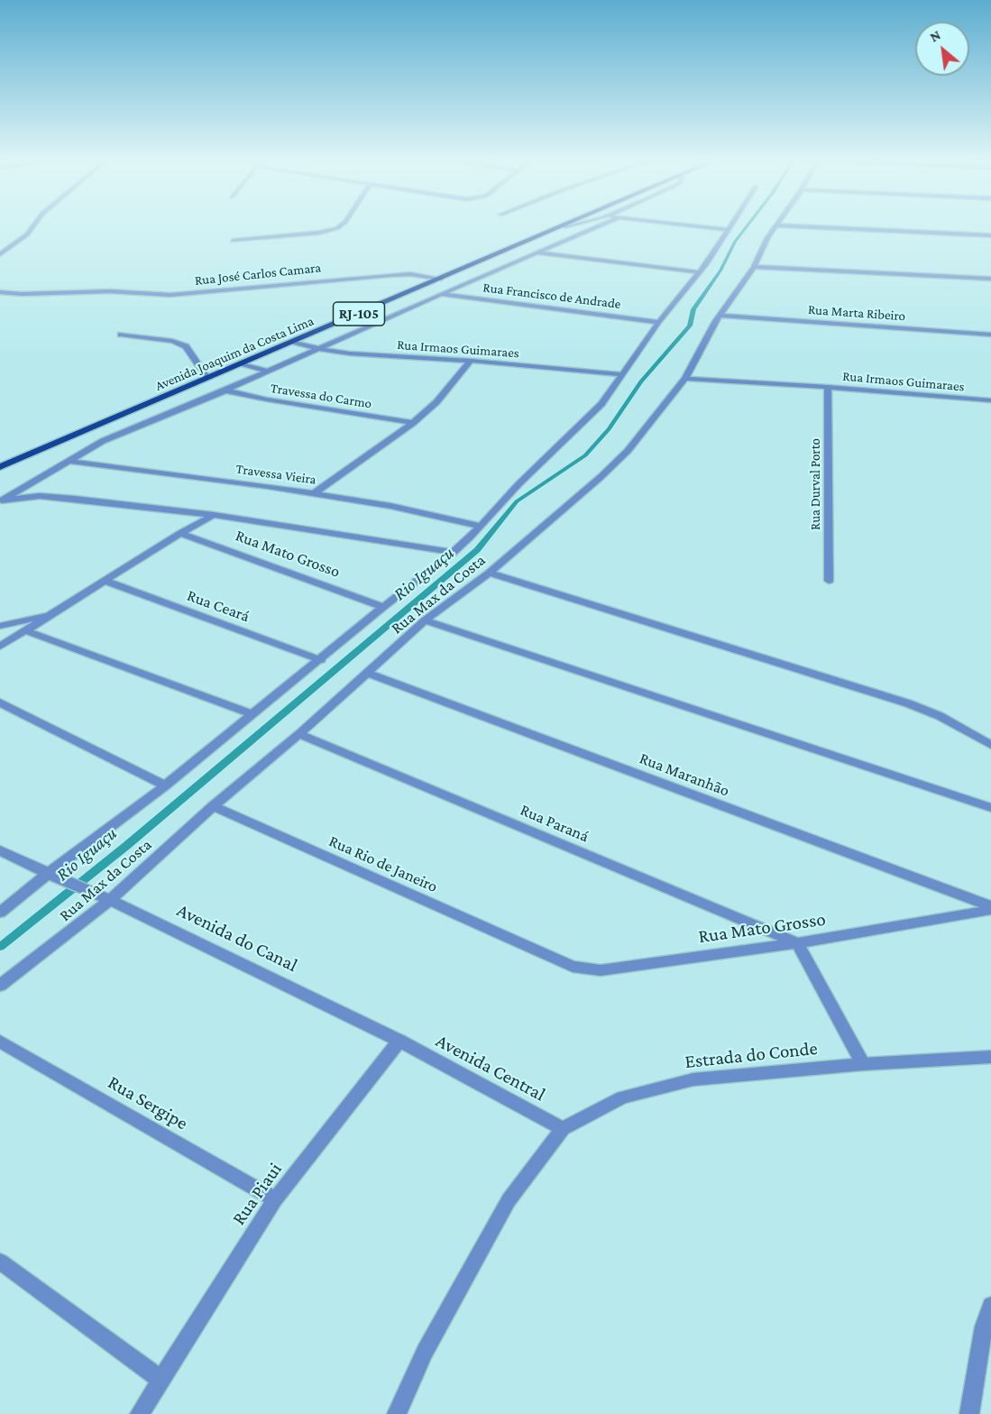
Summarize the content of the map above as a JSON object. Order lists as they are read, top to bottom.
{
  "streets": {
    "main road": ["RJ-105", "Avenida Joaquim da Costa Lima"],
    "street": [
      "Rua José Carlos Camara",
      "Rua Francisco de Andrade",
      "Rua Marta Ribeiro",
      "Rua Irmaos Guimaraes",
      "Travessa do Carmo",
      "Travessa Vieira",
      "Rua Durval Porto",
      "Rua Mato Grosso",
      "Rua Max da Costa",
      "Rua Ceará",
      "Rua Maranhão",
      "Rua Paraná",
      "Rua Rio de Janeiro",
      "Avenida do Canal",
      "Estrada do Conde",
      "Avenida Central",
      "Rua Sergipe",
      "Rua Piaui"
    ]
  },
  "crossings": [
    ["Rua José Carlos Camara", "Avenida Joaquim da Costa Lima"],
    ["Rua Francisco de Andrade", "Rua Max da Costa"],
    ["Rua Marta Ribeiro", "Rua Max da Costa"],
    ["Rua Irmaos Guimaraes", "Avenida Joaquim da Costa Lima"],
    ["Rua Irmaos Guimaraes", "Rua Durval Porto"],
    ["Rua Irmaos Guimaraes", "Rua Max da Costa"],
    ["Travessa Vieira", "Rua Max da Costa"],
    ["Rua Mato Grosso", "Rua Max da Costa"],
    ["Rua Mato Grosso", "Rua Maranhão"],
    ["Rua Mato Grosso", "Rua Paraná"],
    ["Rua Mato Grosso", "Rua Rio de Janeiro"],
    ["Rua Max da Costa", "Rua Ceará"],
    ["Rua Max da Costa", "Rua Maranhão"],
    ["Rua Max da Costa", "Rua Paraná"],
    ["Rua Max da Costa", "Rua Rio de Janeiro"],
    ["Rua Max da Costa", "Avenida do Canal"],
    ["Avenida do Canal", "Avenida Central"],
    ["Avenida do Canal", "Rua Piaui"],
    ["Estrada do Conde", "Avenida Central"],
    ["Avenida Central", "Rua Piaui"],
    ["Rua Sergipe", "Rua Piaui"]
  ],
  "water": ["Rio Iguaçu"],
  "north": "top left"
}
